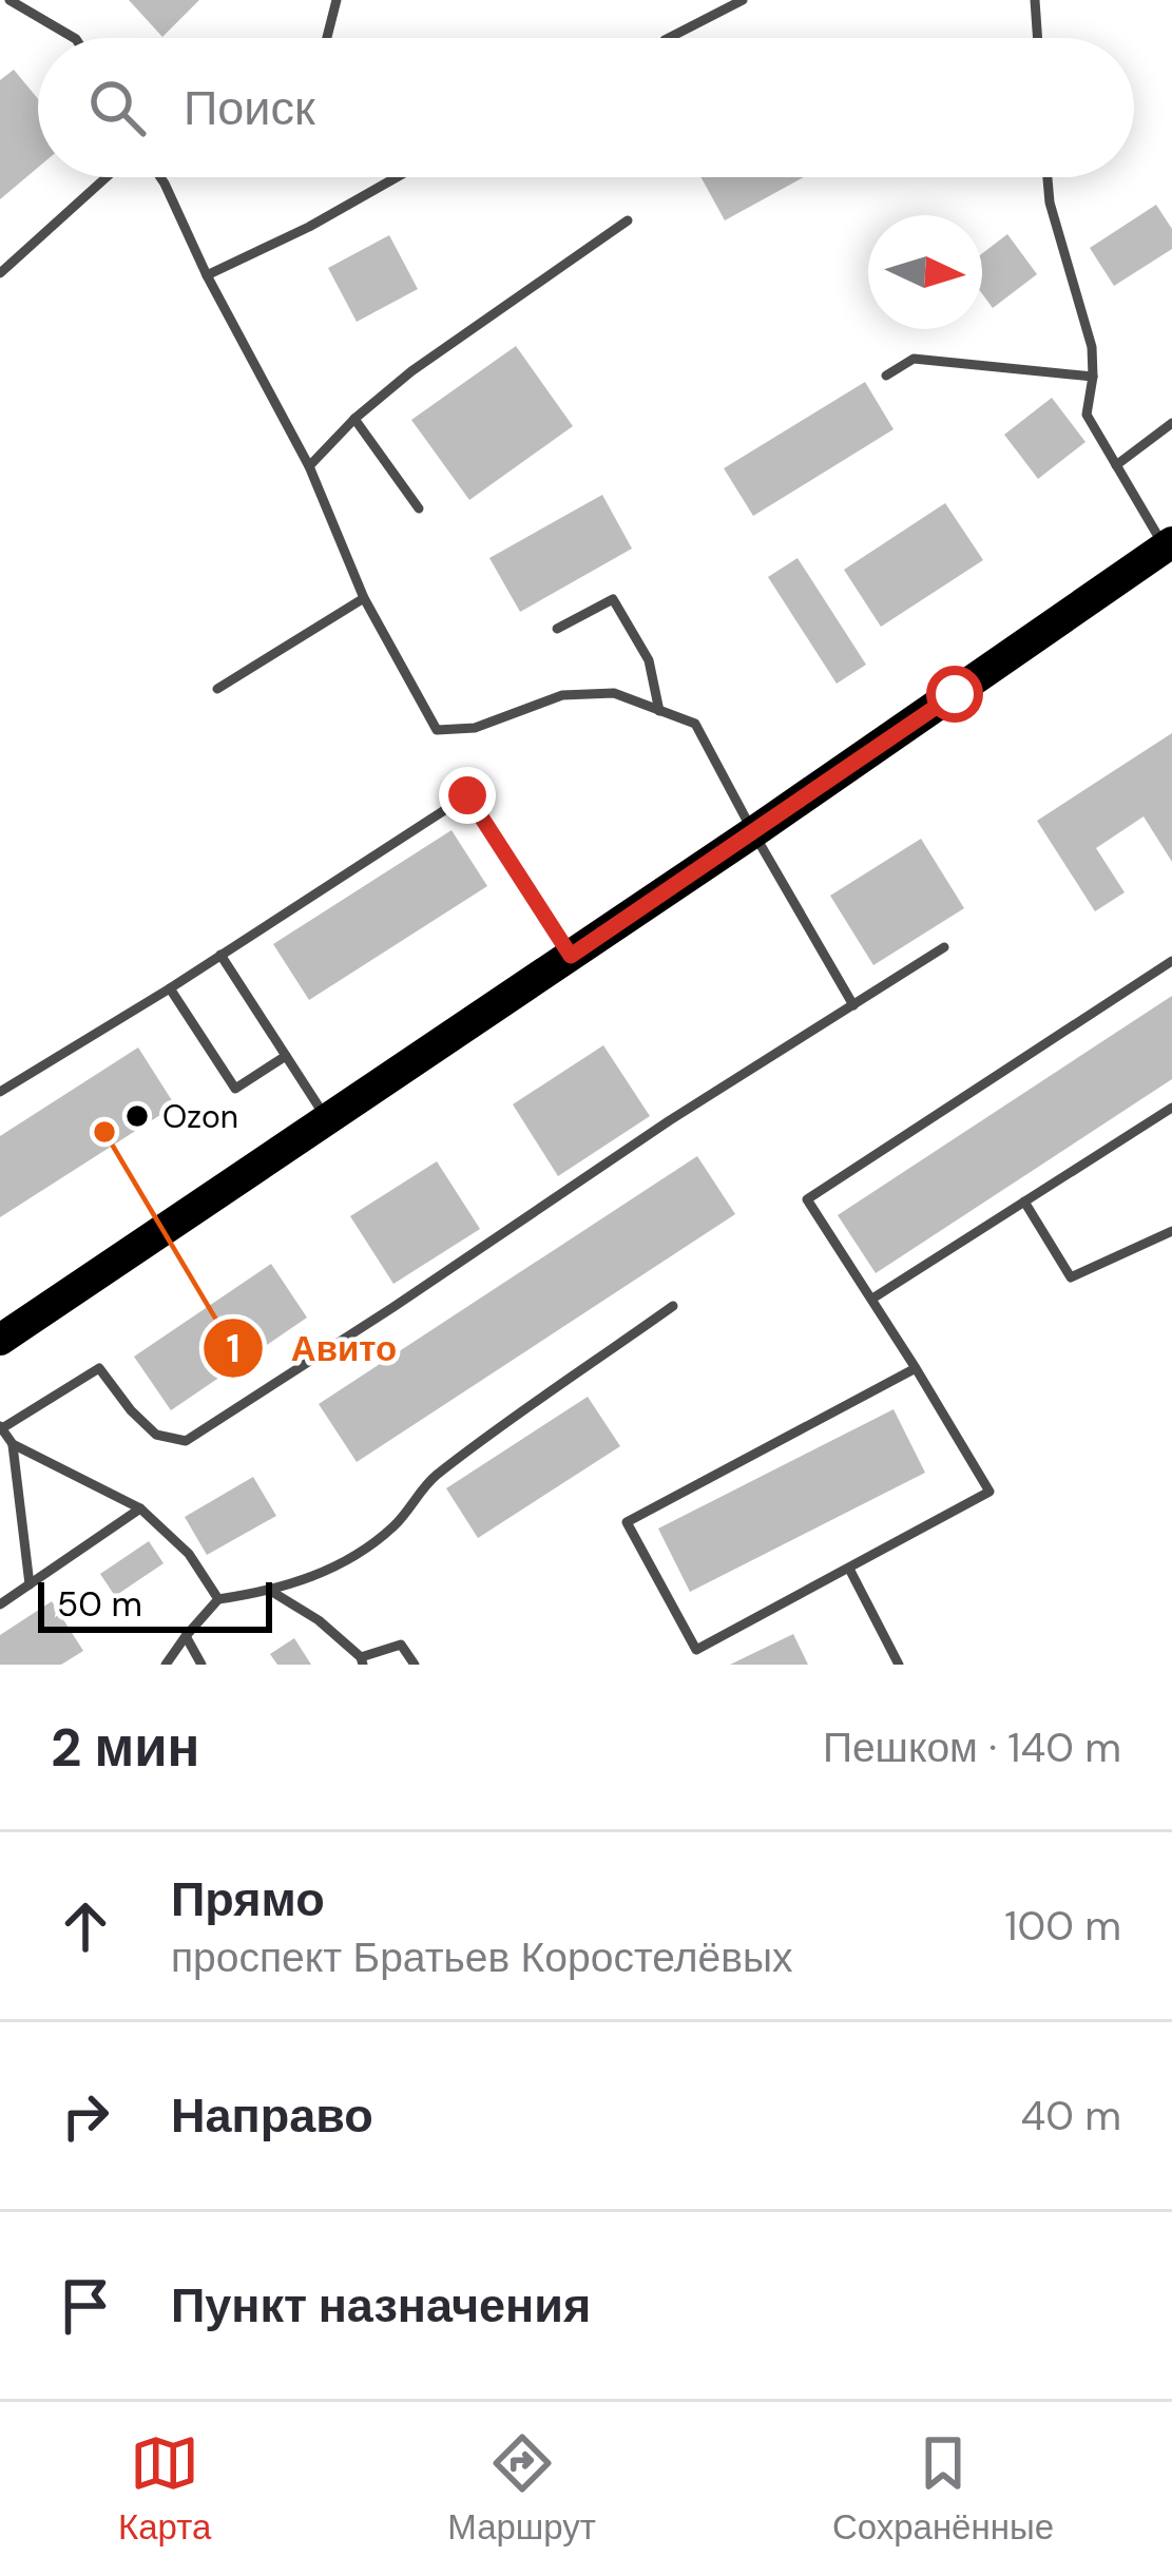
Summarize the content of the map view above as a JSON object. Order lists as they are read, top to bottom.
{
  "places": ["Ozon", "Авито"],
  "scale_bar": "50 m",
  "north": "right",
  "page": {
    "search": "Поиск",
    "scale": "50 m",
    "heading": ["2 мин", "Пешком · 140 m"],
    "list": [
      ["Прямо", "проспект Братьев Коростелёвых", "100 m"],
      ["Направо", "40 m"],
      "Пункт назначения"
    ],
    "nav": ["Карта", "Маршрут", "Сохранённые"]
  }
}
